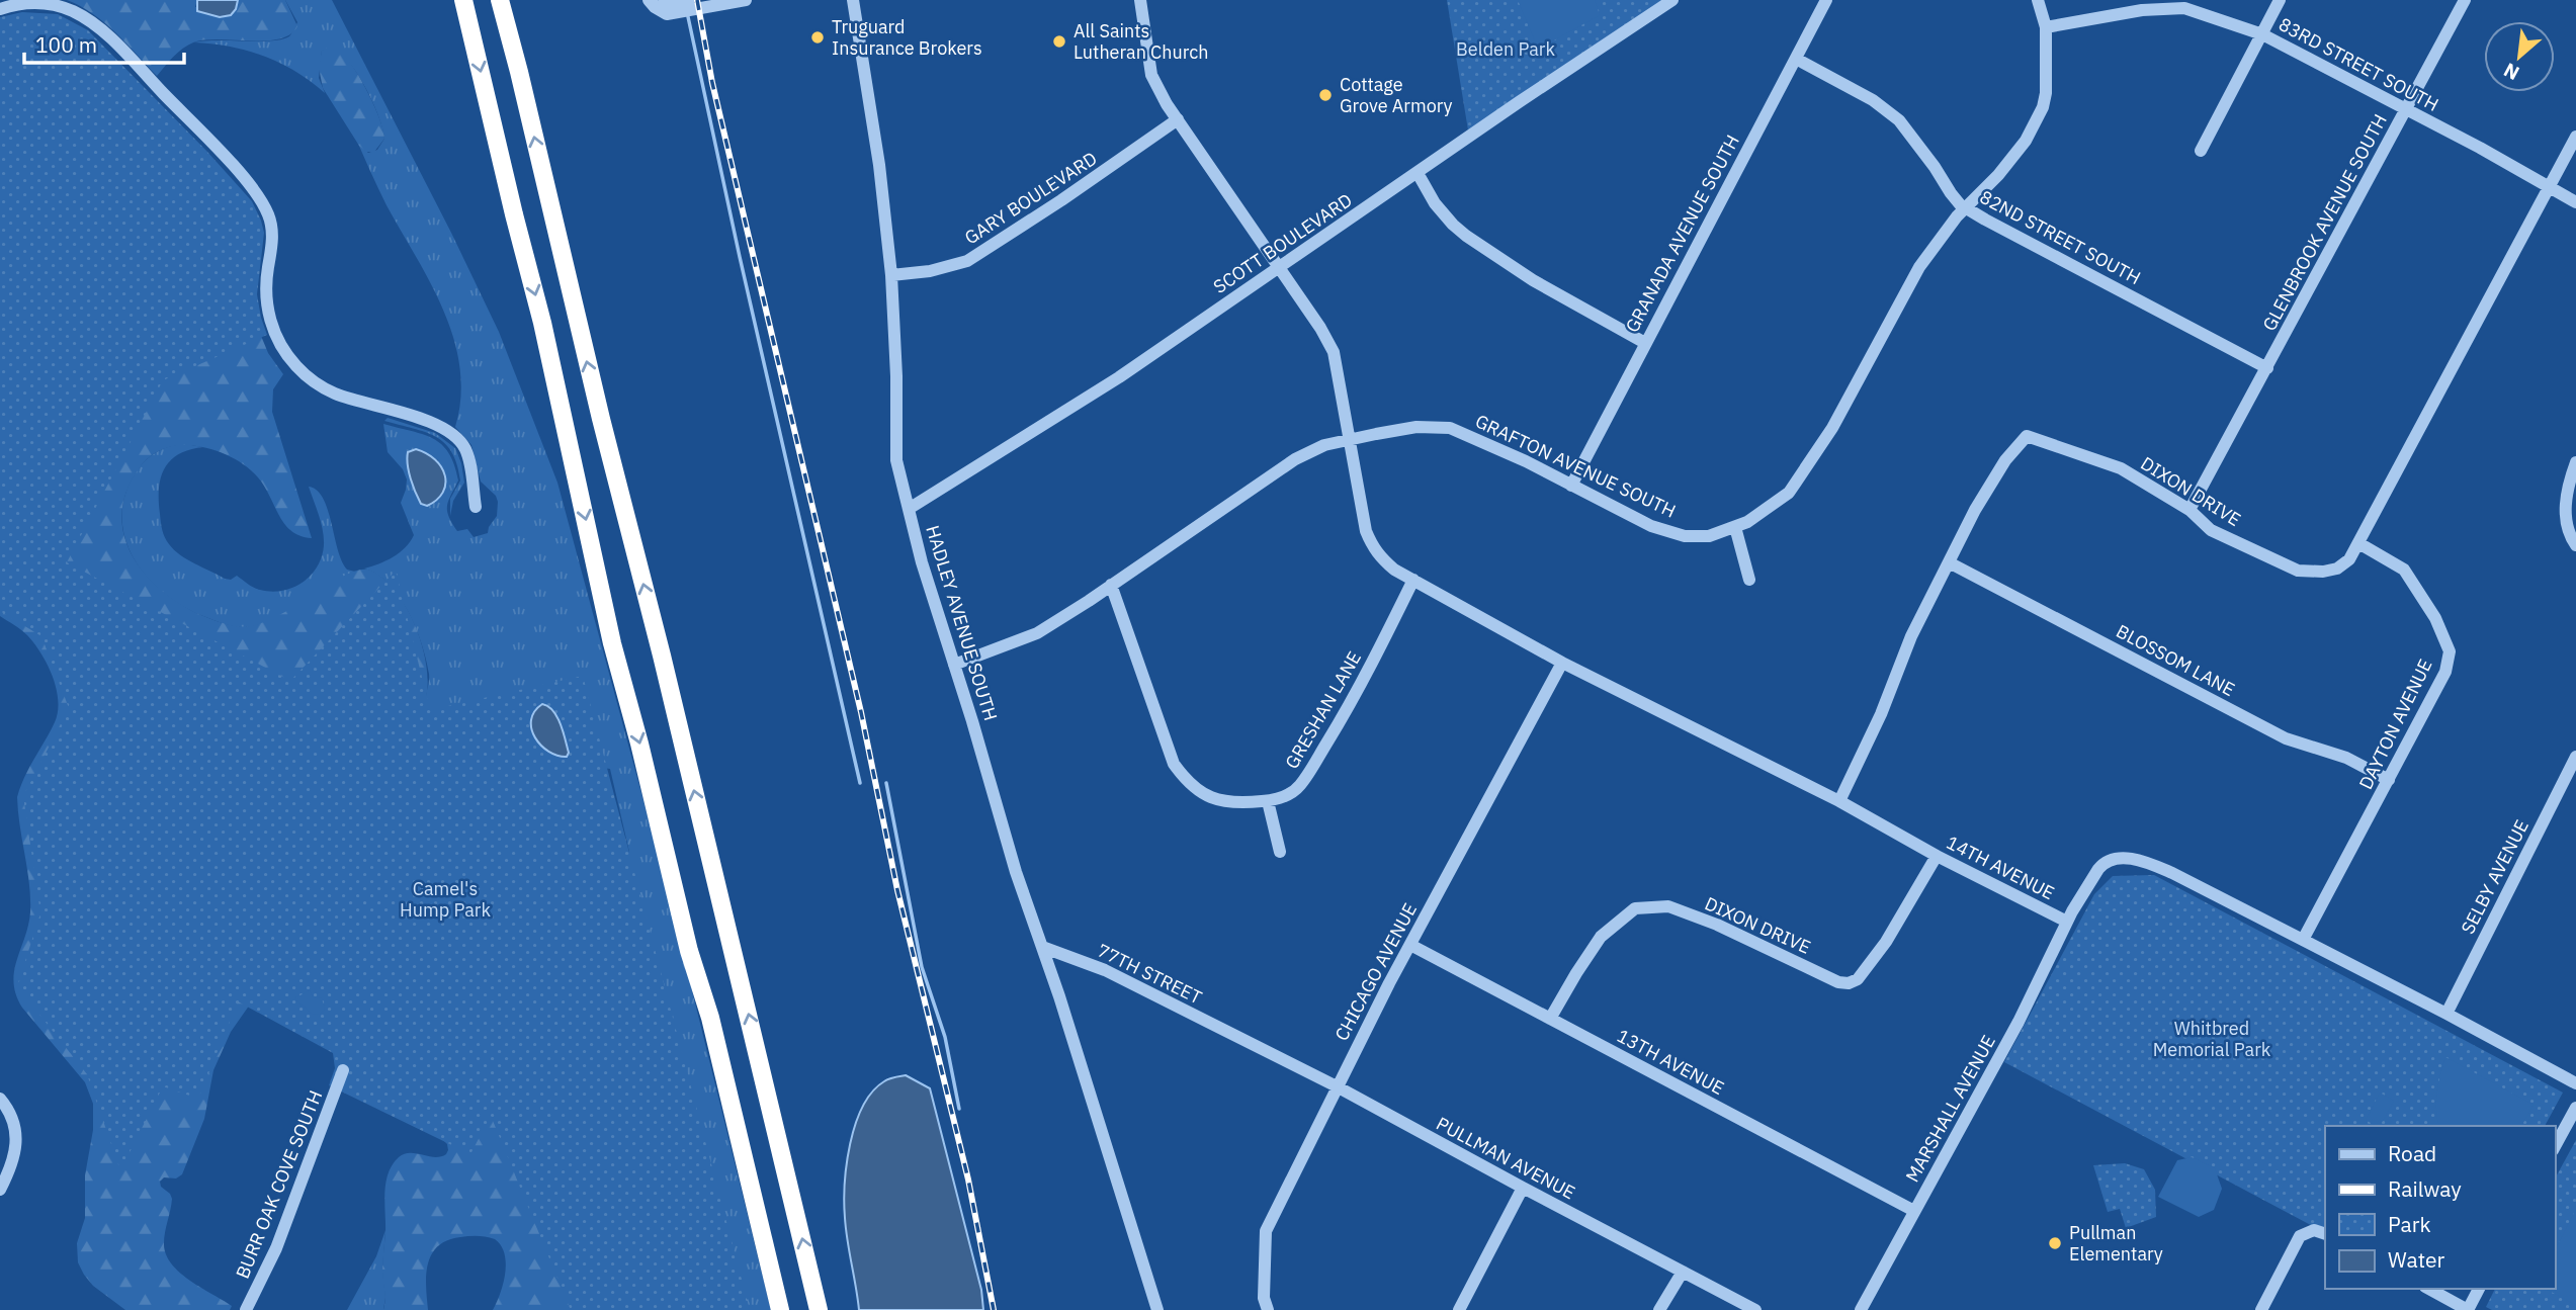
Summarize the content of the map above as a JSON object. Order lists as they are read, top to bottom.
{
  "streets": {
    "street": [
      "83RD STREET SOUTH",
      "GARY BOULEVARD",
      "GLENBROOK AVENUE SOUTH",
      "GRANADA AVENUE SOUTH",
      "82ND STREET SOUTH",
      "SCOTT BOULEVARD",
      "GRAFTON AVENUE SOUTH",
      "DIXON DRIVE",
      "HADLEY AVENUE SOUTH",
      "BLOSSOM LANE",
      "GRESHAN LANE",
      "DAYTON AVENUE",
      "14TH AVENUE",
      "SELBY AVENUE",
      "CHICAGO AVENUE",
      "77TH STREET",
      "13TH AVENUE",
      "MARSHALL AVENUE",
      "PULLMAN AVENUE",
      "BURR OAK COVE SOUTH"
    ]
  },
  "crossings": [
    ["83RD STREET SOUTH", "GLENBROOK AVENUE SOUTH"],
    ["83RD STREET SOUTH", "GRAFTON AVENUE SOUTH"],
    ["83RD STREET SOUTH", "DIXON DRIVE"],
    ["GARY BOULEVARD", "HADLEY AVENUE SOUTH"],
    ["GARY BOULEVARD", "14TH AVENUE"],
    ["GLENBROOK AVENUE SOUTH", "82ND STREET SOUTH"],
    ["GLENBROOK AVENUE SOUTH", "DIXON DRIVE"],
    ["GRANADA AVENUE SOUTH", "82ND STREET SOUTH"],
    ["GRANADA AVENUE SOUTH", "GRAFTON AVENUE SOUTH"],
    ["82ND STREET SOUTH", "GRAFTON AVENUE SOUTH"],
    ["SCOTT BOULEVARD", "HADLEY AVENUE SOUTH"],
    ["SCOTT BOULEVARD", "14TH AVENUE"],
    ["GRAFTON AVENUE SOUTH", "HADLEY AVENUE SOUTH"],
    ["GRAFTON AVENUE SOUTH", "GRESHAN LANE"],
    ["GRAFTON AVENUE SOUTH", "14TH AVENUE"],
    ["DIXON DRIVE", "BLOSSOM LANE"],
    ["DIXON DRIVE", "DAYTON AVENUE"],
    ["DIXON DRIVE", "14TH AVENUE"],
    ["DIXON DRIVE", "13TH AVENUE"],
    ["HADLEY AVENUE SOUTH", "77TH STREET"],
    ["BLOSSOM LANE", "DAYTON AVENUE"],
    ["GRESHAN LANE", "14TH AVENUE"],
    ["DAYTON AVENUE", "14TH AVENUE"],
    ["14TH AVENUE", "SELBY AVENUE"],
    ["14TH AVENUE", "CHICAGO AVENUE"],
    ["14TH AVENUE", "MARSHALL AVENUE"],
    ["CHICAGO AVENUE", "13TH AVENUE"],
    ["CHICAGO AVENUE", "PULLMAN AVENUE"],
    ["77TH STREET", "PULLMAN AVENUE"],
    ["13TH AVENUE", "MARSHALL AVENUE"]
  ],
  "parks": ["Belden Park", "Camel's Hump Park", "Whitbred Memorial Park"],
  "places": [
    "Truguard Insurance Brokers",
    "All Saints Lutheran Church",
    "Cottage Grove Armory",
    "Pullman Elementary"
  ],
  "legend": [
    "Road",
    "Railway",
    "Park",
    "Water"
  ],
  "scale_bar": "100 m",
  "north": "bottom left"
}
